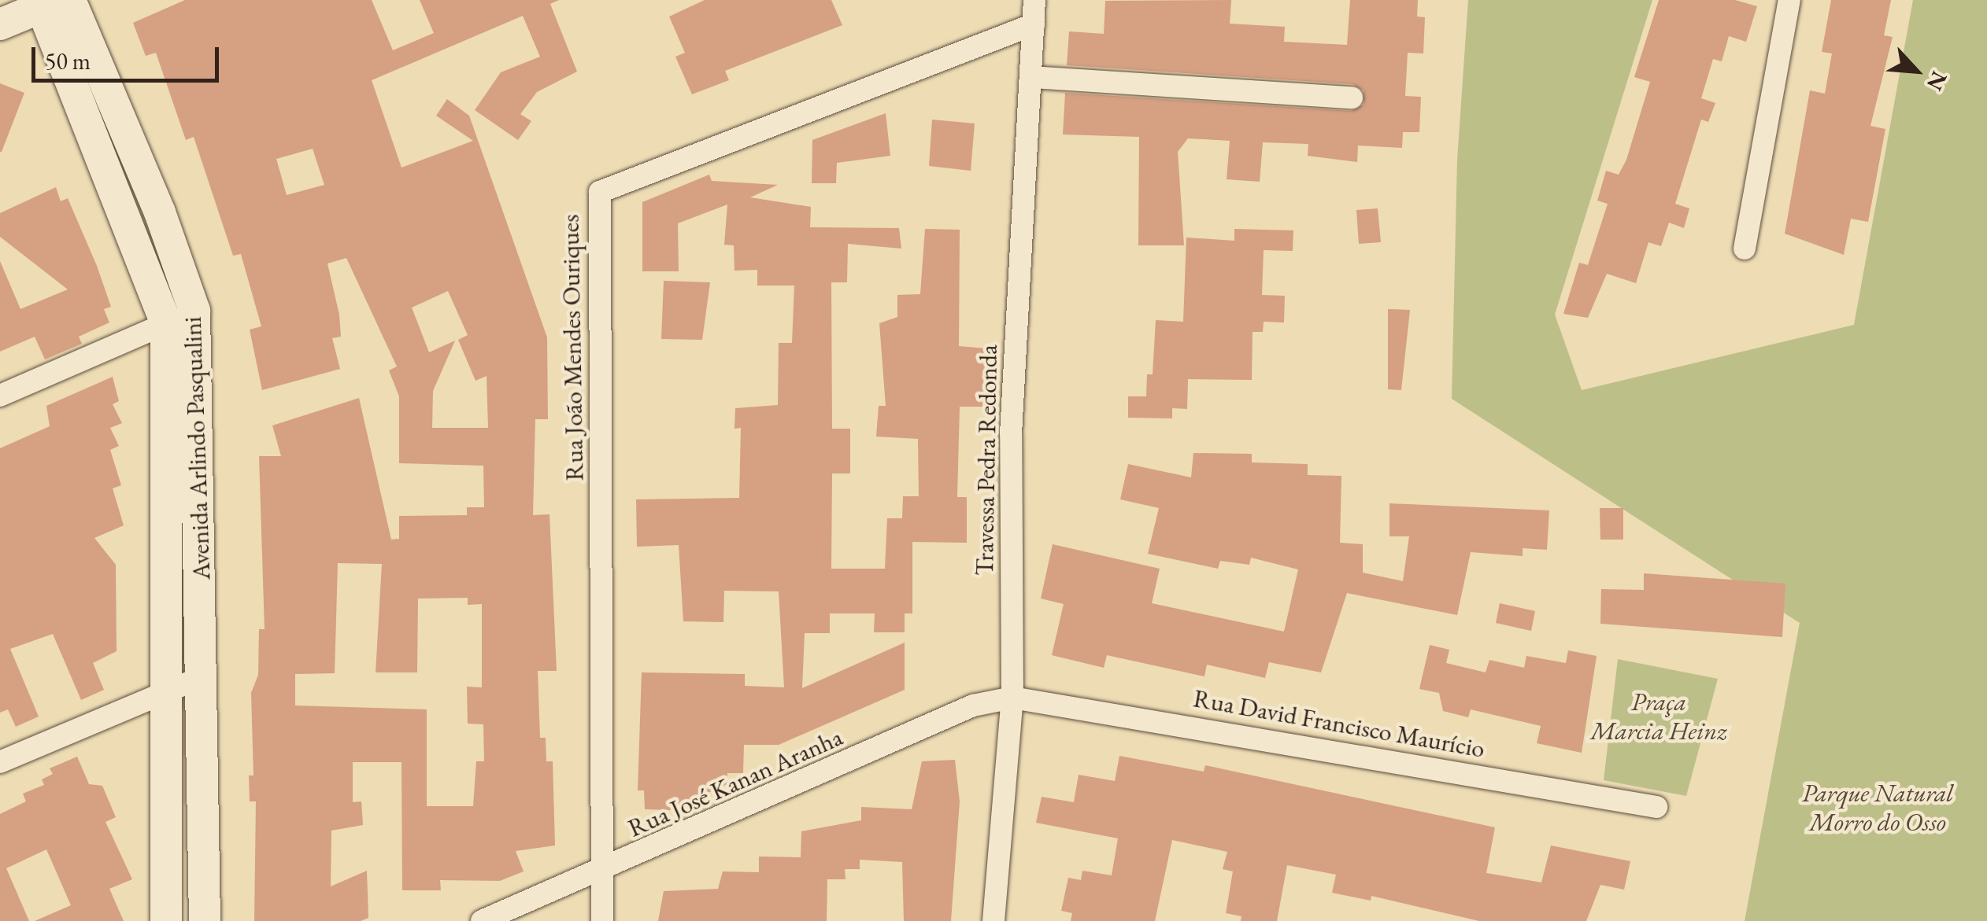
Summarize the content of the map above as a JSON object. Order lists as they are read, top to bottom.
{
  "streets": {
    "street": [
      "Rua João Mendes Ouriques",
      "Avenida Arlindo Pasqualini",
      "Travessa Pedra Redonda",
      "Rua David Francisco Maurício",
      "Rua José Kanan Aranha"
    ]
  },
  "crossings": [
    ["Rua João Mendes Ouriques", "Travessa Pedra Redonda"],
    ["Rua João Mendes Ouriques", "Rua José Kanan Aranha"],
    ["Travessa Pedra Redonda", "Rua David Francisco Maurício"],
    ["Travessa Pedra Redonda", "Rua José Kanan Aranha"],
    ["Rua David Francisco Maurício", "Rua José Kanan Aranha"]
  ],
  "parks": ["Praça Marcia Heinz", "Parque Natural Morro do Osso"],
  "scale_bar": "50 m",
  "north": "bottom right"
}
